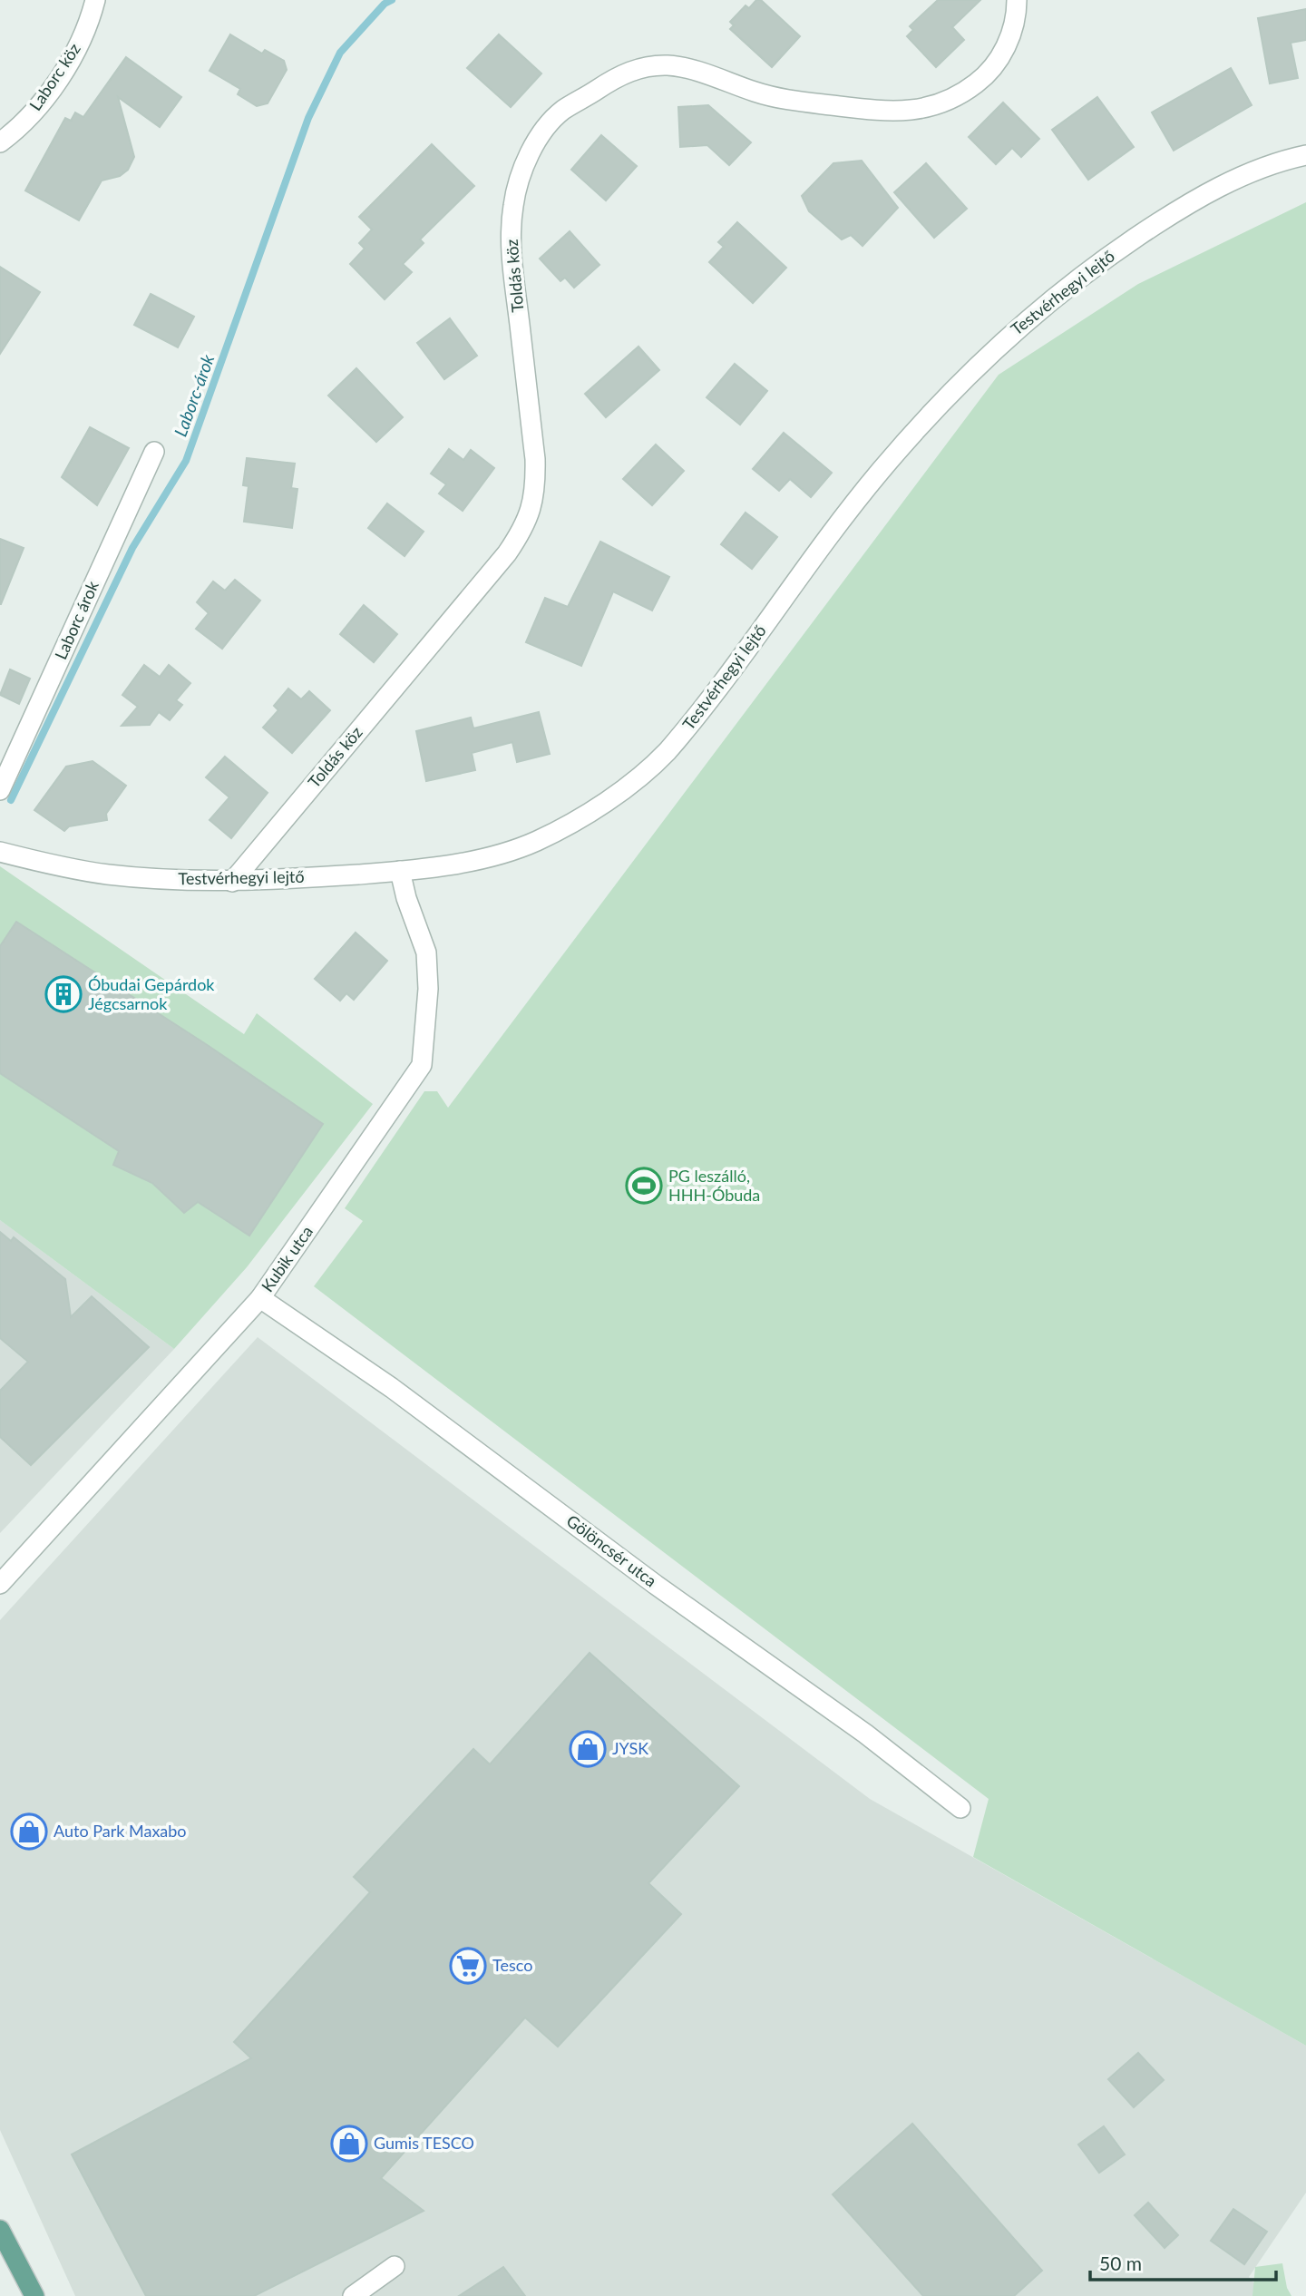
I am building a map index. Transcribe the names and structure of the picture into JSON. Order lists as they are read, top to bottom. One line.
{"streets":{"street":["Laborc köz","Toldás köz","Testvérhegyi lejtő","Laborc árok","Kubik utca","Gölöncsér utca"]},"crossings":[["Toldás köz","Testvérhegyi lejtő"],["Testvérhegyi lejtő","Kubik utca"],["Kubik utca","Gölöncsér utca"]],"water":["Laborc-árok"],"places":{"building":["Óbudai Gepárdok Jégcsarnok"],"sports":["PG leszálló, HHH-Óbuda"],"shop":["JYSK","Auto Park Maxabo","Gumis TESCO"],"supermarket":["Tesco"]},"scale_bar":"50 m"}
